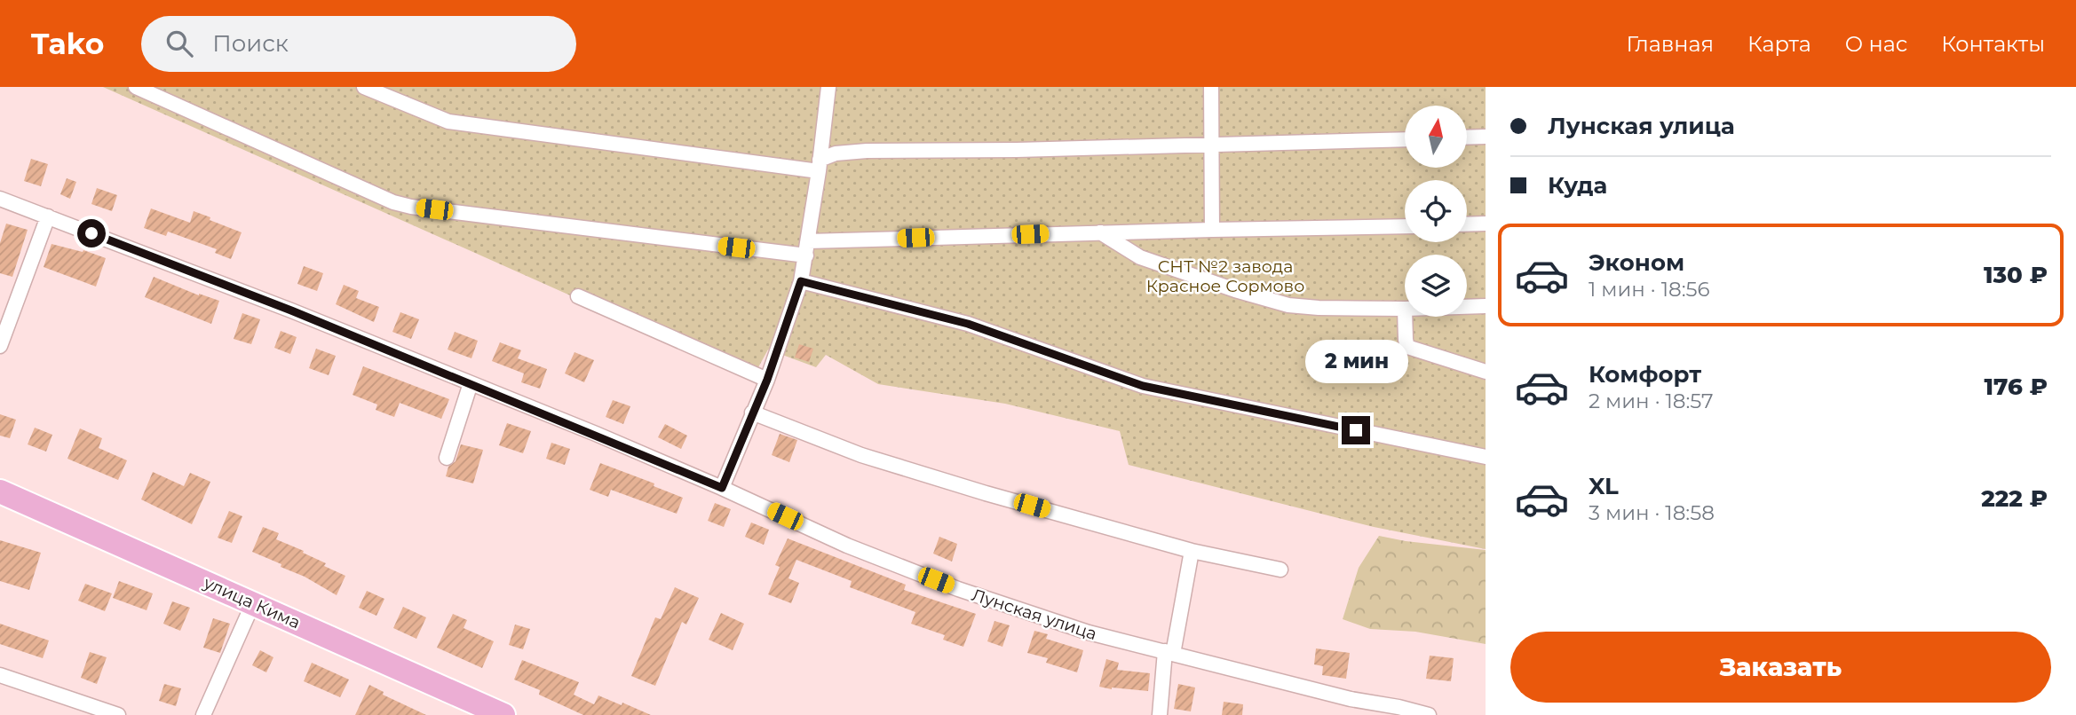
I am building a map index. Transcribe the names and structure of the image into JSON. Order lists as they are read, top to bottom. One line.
{"streets":{"main road":["улица Кима"],"street":["Лунская улица"]},"parks":["СНТ №2 завода Красное Сормово"],"north":"top","page":{"header":"Tako","search":"Поиск","nav":["Главная","Карта","О нас","Контакты"],"banner":["Лунская улица","Куда"],"list":[{"name":"Эконом","note":"1 мин · 18:56","value":"130 ₽"},{"name":"Комфорт","note":"2 мин · 18:57","value":"176 ₽"},{"name":"XL","note":"3 мин · 18:58","value":"222 ₽"}],"bubble":"2 мин","buttons":"Заказать"}}
